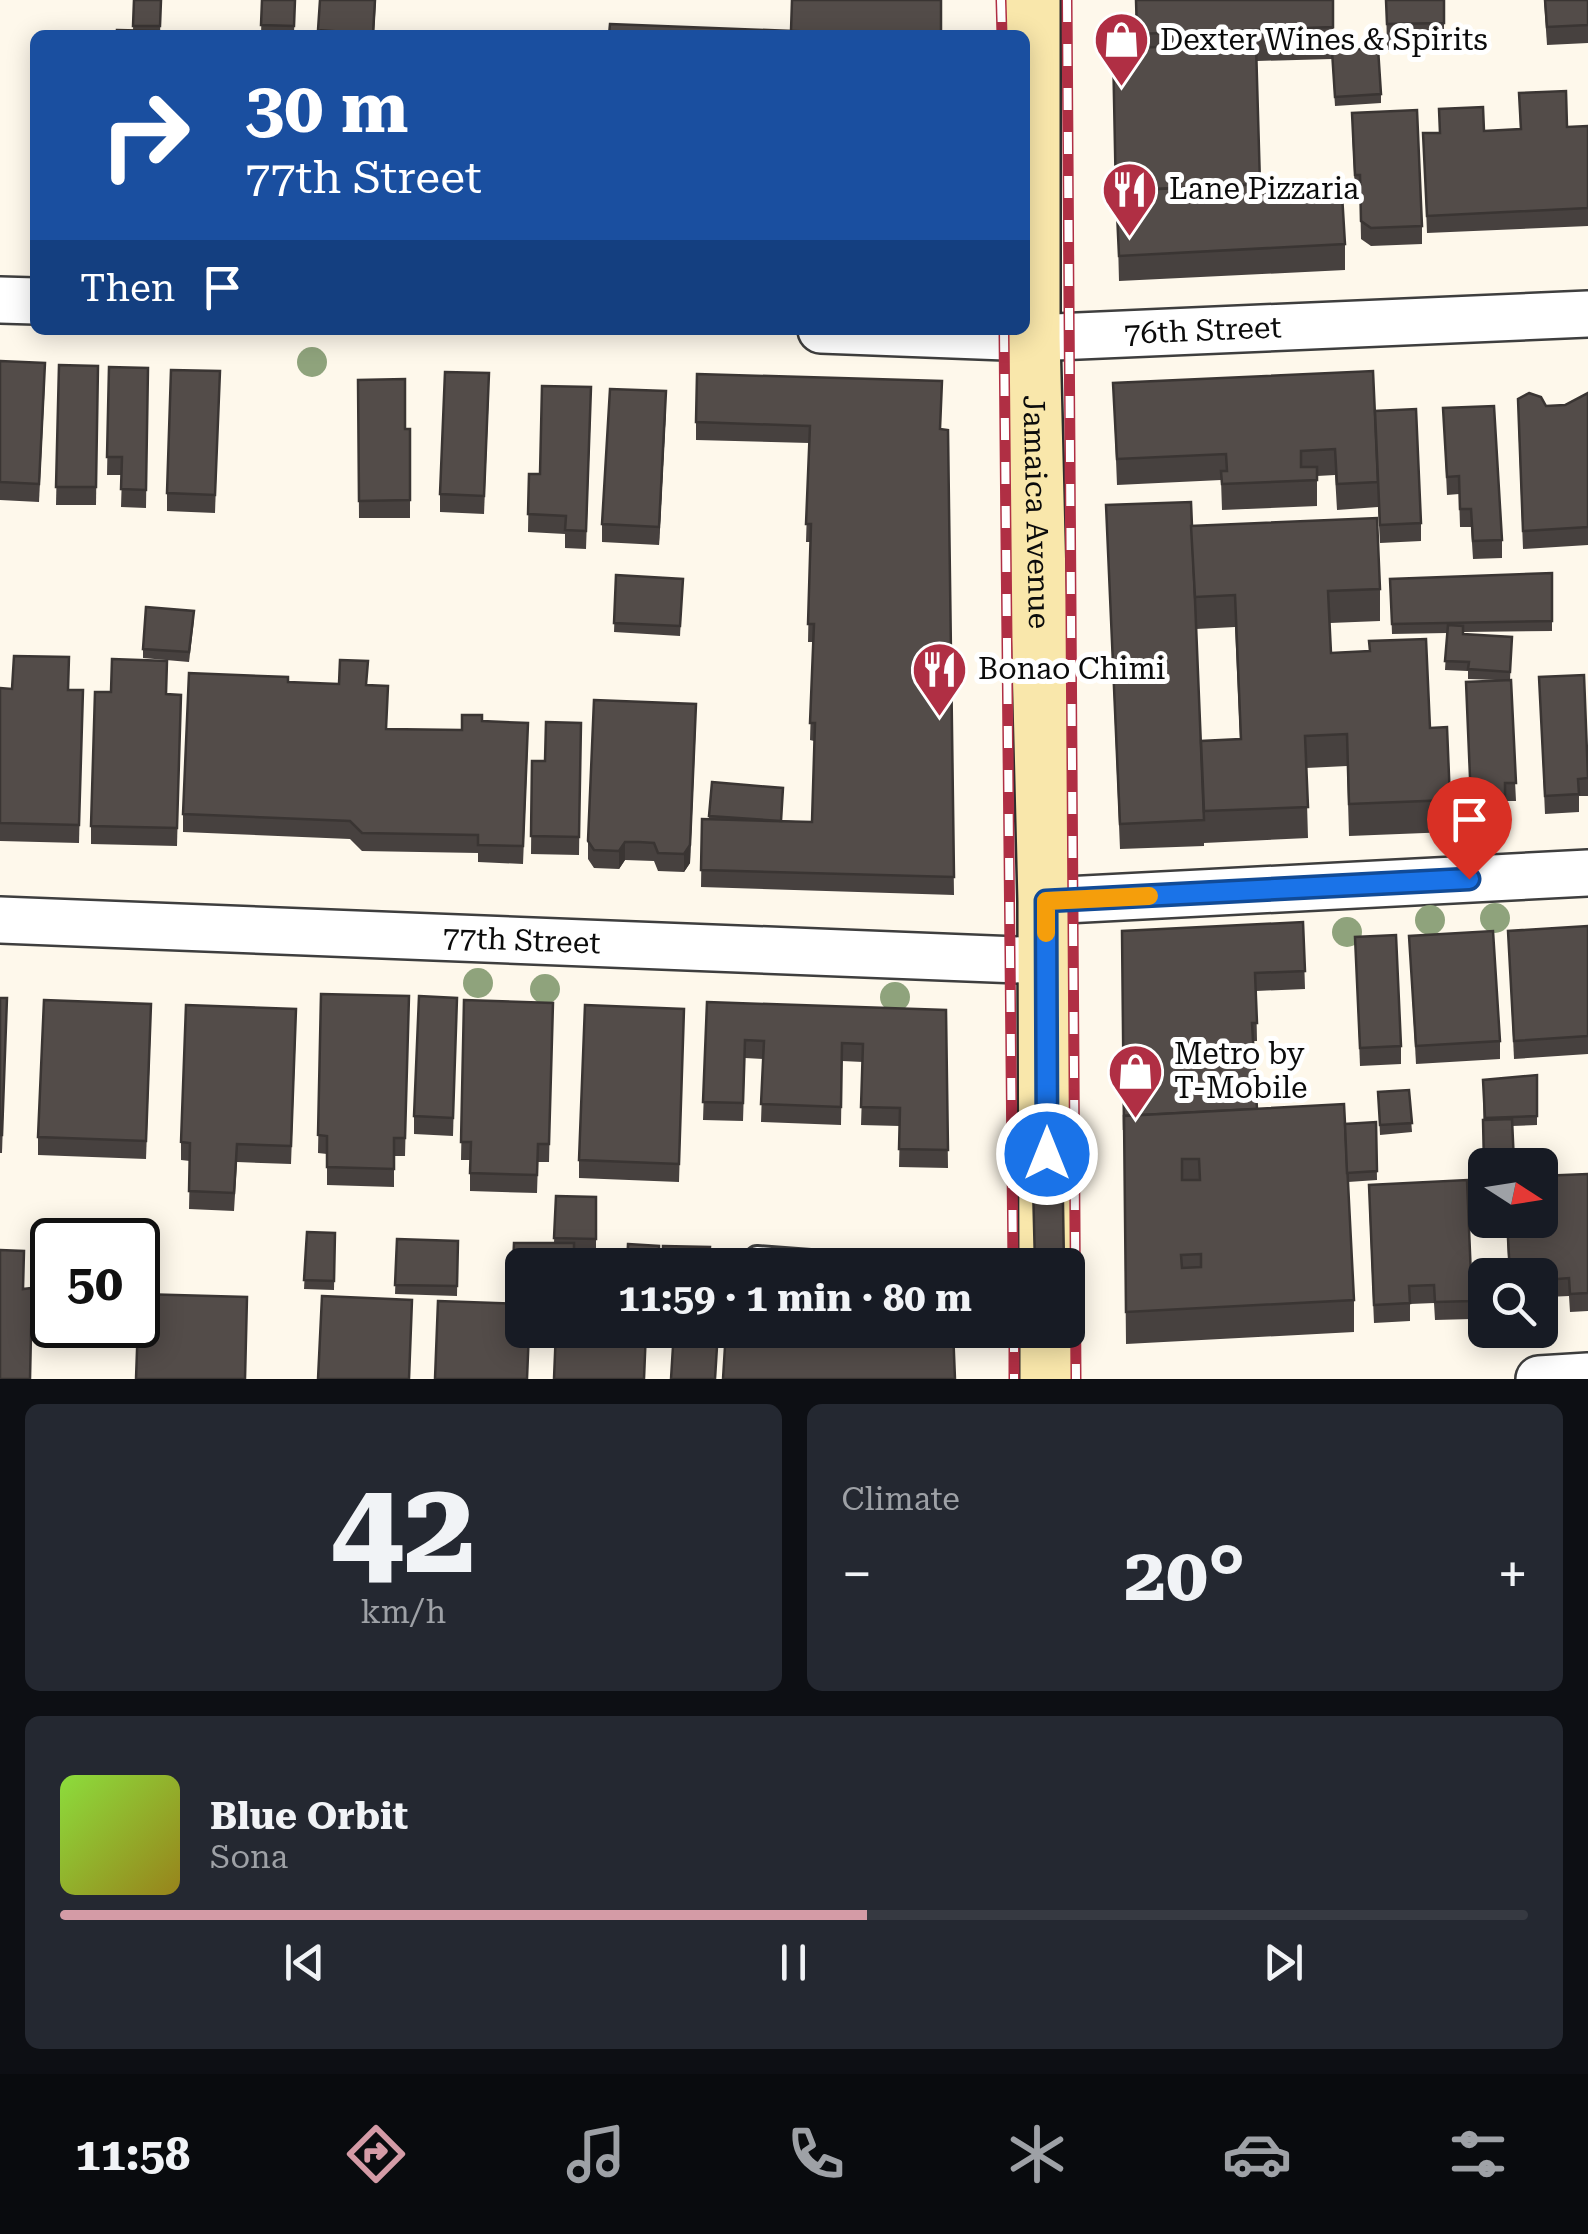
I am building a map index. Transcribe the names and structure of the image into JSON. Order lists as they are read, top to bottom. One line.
{"streets":{"main road":["Jamaica Avenue"],"street":["76th Street","77th Street"]},"crossings":[["76th Street","Jamaica Avenue"],["Jamaica Avenue","77th Street"]],"places":{"shop":["Dexter Wines & Spirits","Metro by T-Mobile"],"restaurant":["Lane Pizzaria","Bonao Chimi"]},"north":"right","page":{"turn":["30 m","77th Street"],"then":"Then","limit":"50","trip":"11:59 · 1 min · 80 m","tile":[["42","km/h"],"Climate"],"heat":["−","20°","+"],"song":["Blue Orbit","Sona"],"tabs":"11:58"}}
